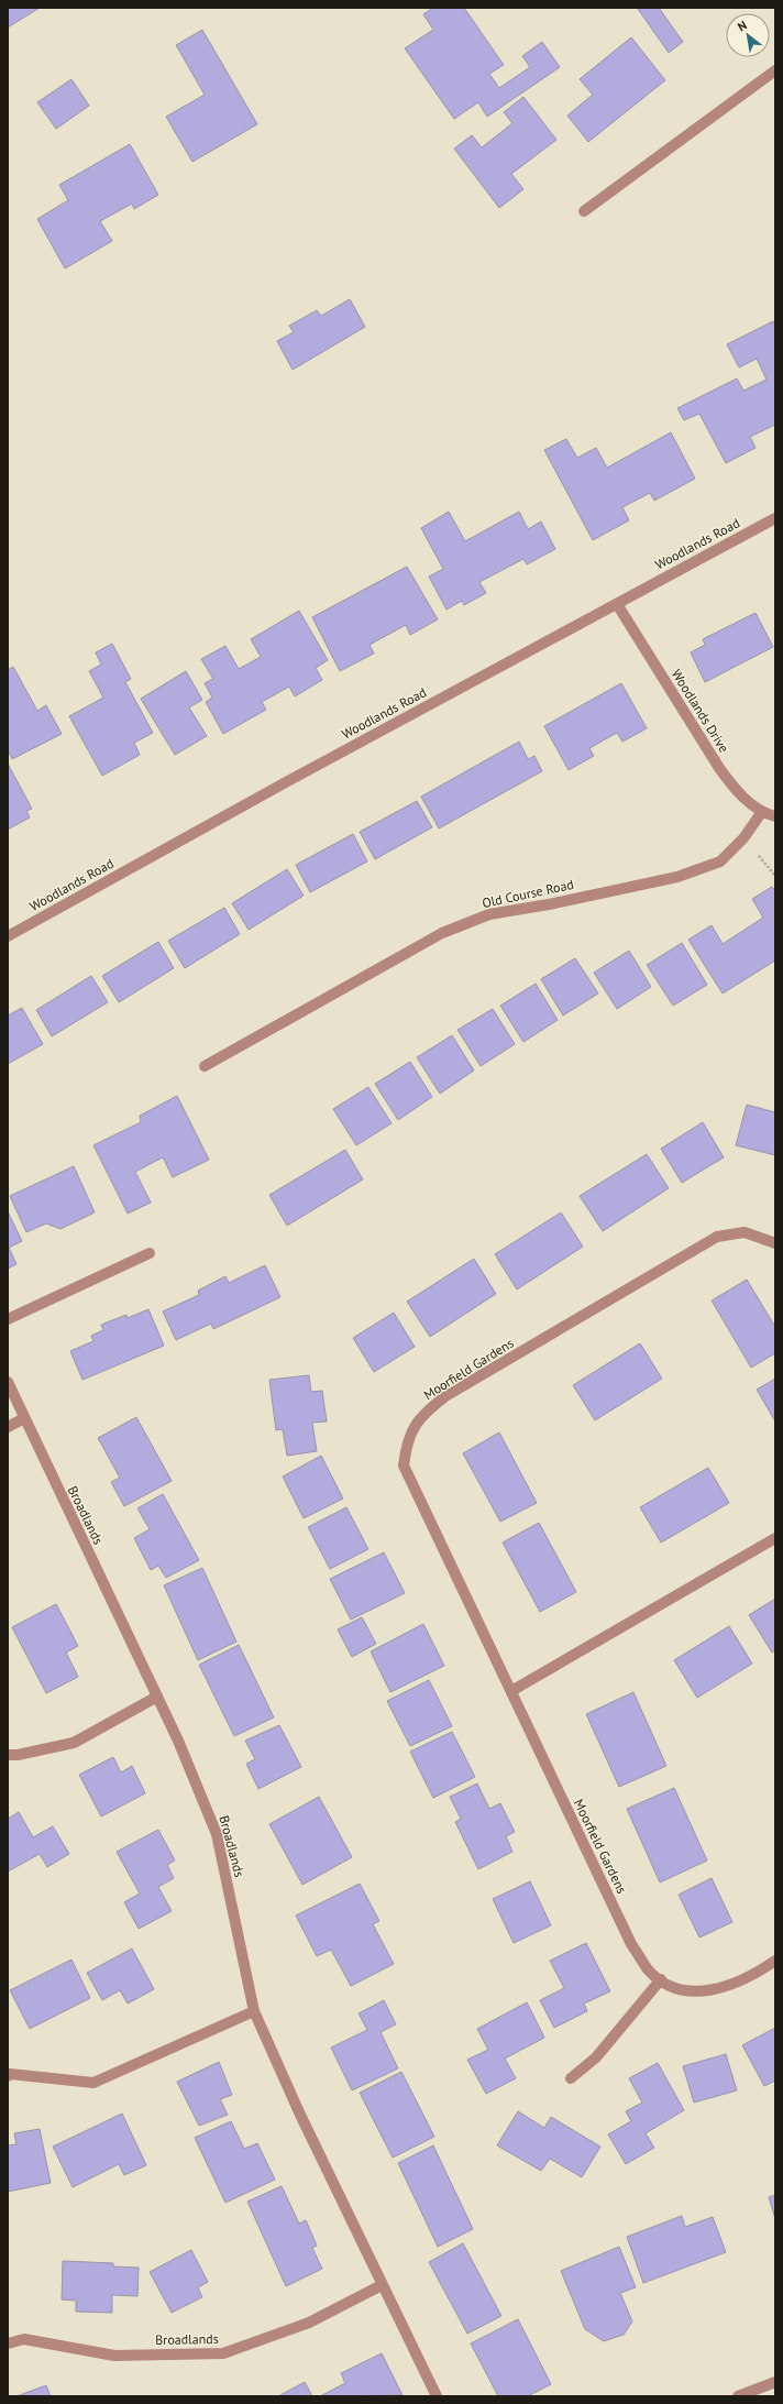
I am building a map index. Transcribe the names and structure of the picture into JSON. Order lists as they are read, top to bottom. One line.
{"streets":{"street":["Woodlands Road","Woodlands Drive","Old Course Road","Moorfield Gardens","Broadlands"]},"crossings":[["Woodlands Road","Woodlands Drive"],["Woodlands Drive","Old Course Road"]],"north":"top left"}
